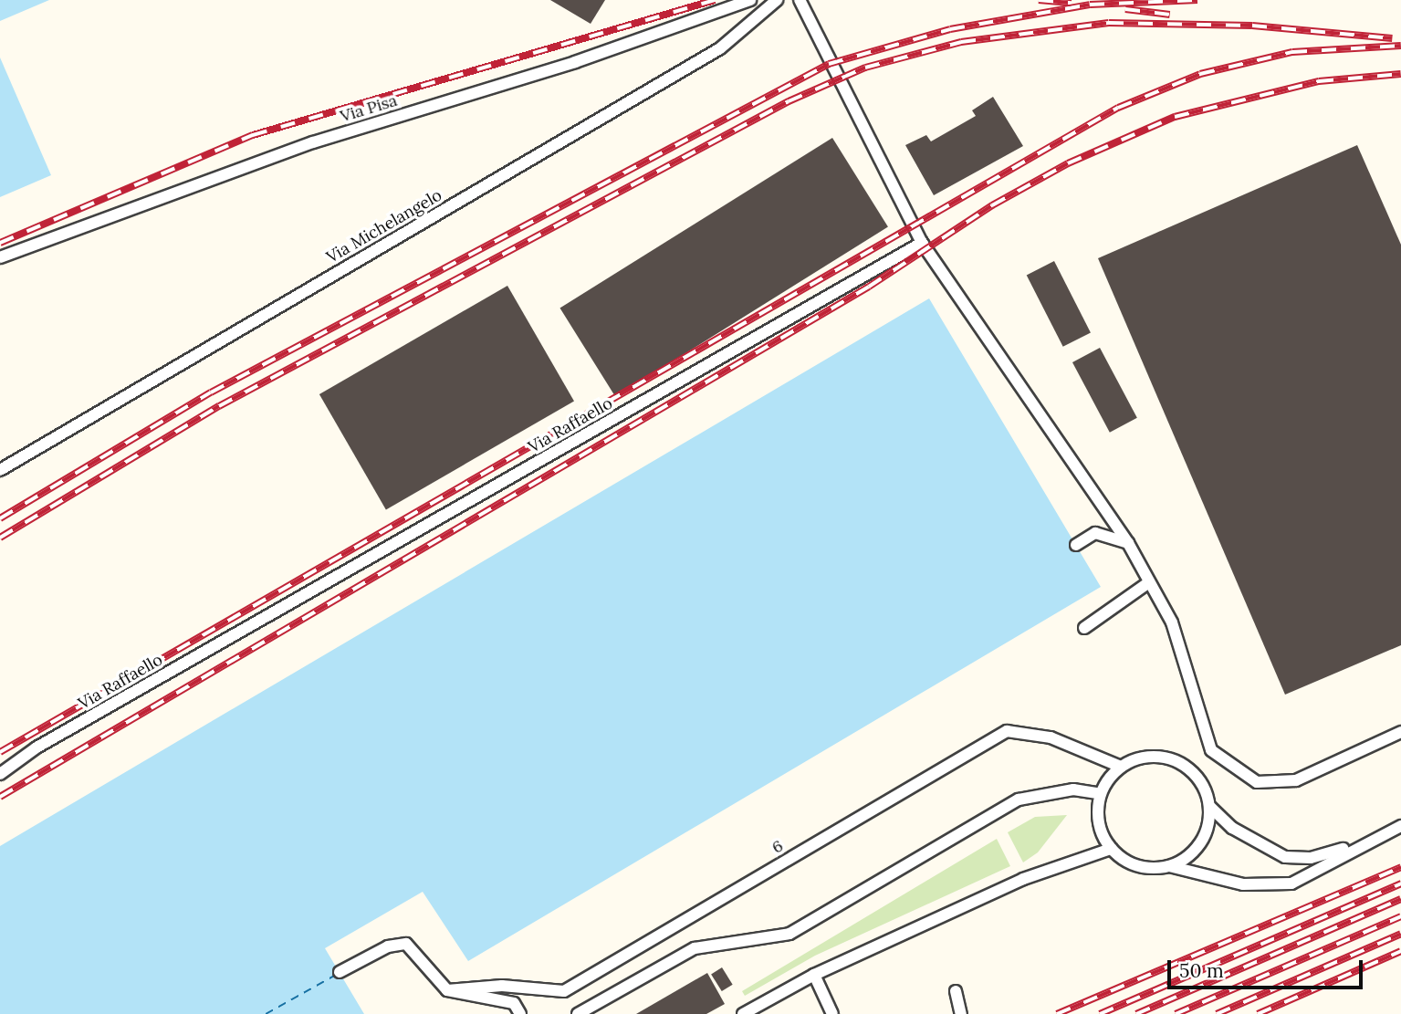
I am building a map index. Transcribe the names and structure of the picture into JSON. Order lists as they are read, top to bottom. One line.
{"streets":{"lane":["Via Pisa","Via Michelangelo","Via Raffaello","6"]},"scale_bar":"50 m"}
